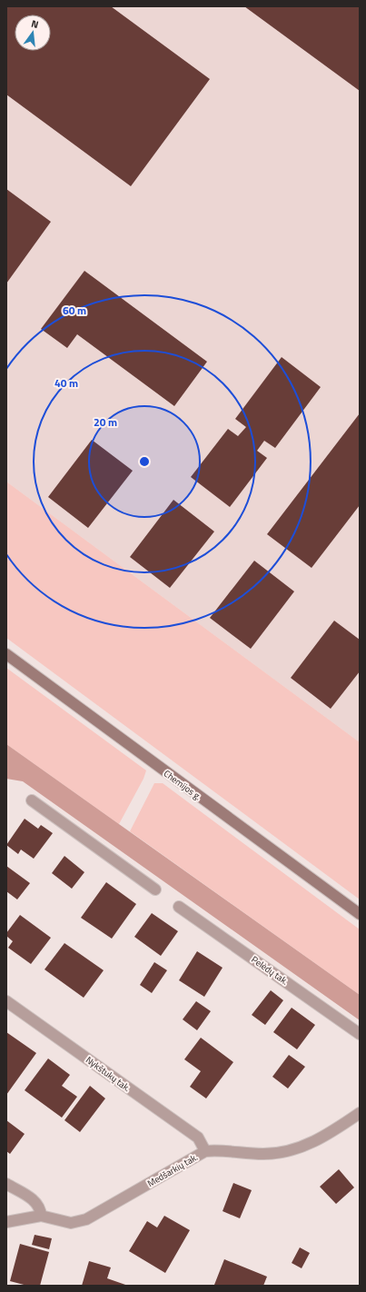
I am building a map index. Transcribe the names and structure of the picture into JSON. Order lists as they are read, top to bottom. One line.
{"streets":{"main road":["Chemijos g."],"street":["Pelėdų tak.","Nykštukų tak.","Medšarkių tak."]},"crossings":[["Nykštukų tak.","Medšarkių tak."]],"north":"top","rings":["60 m","40 m","20 m"]}
